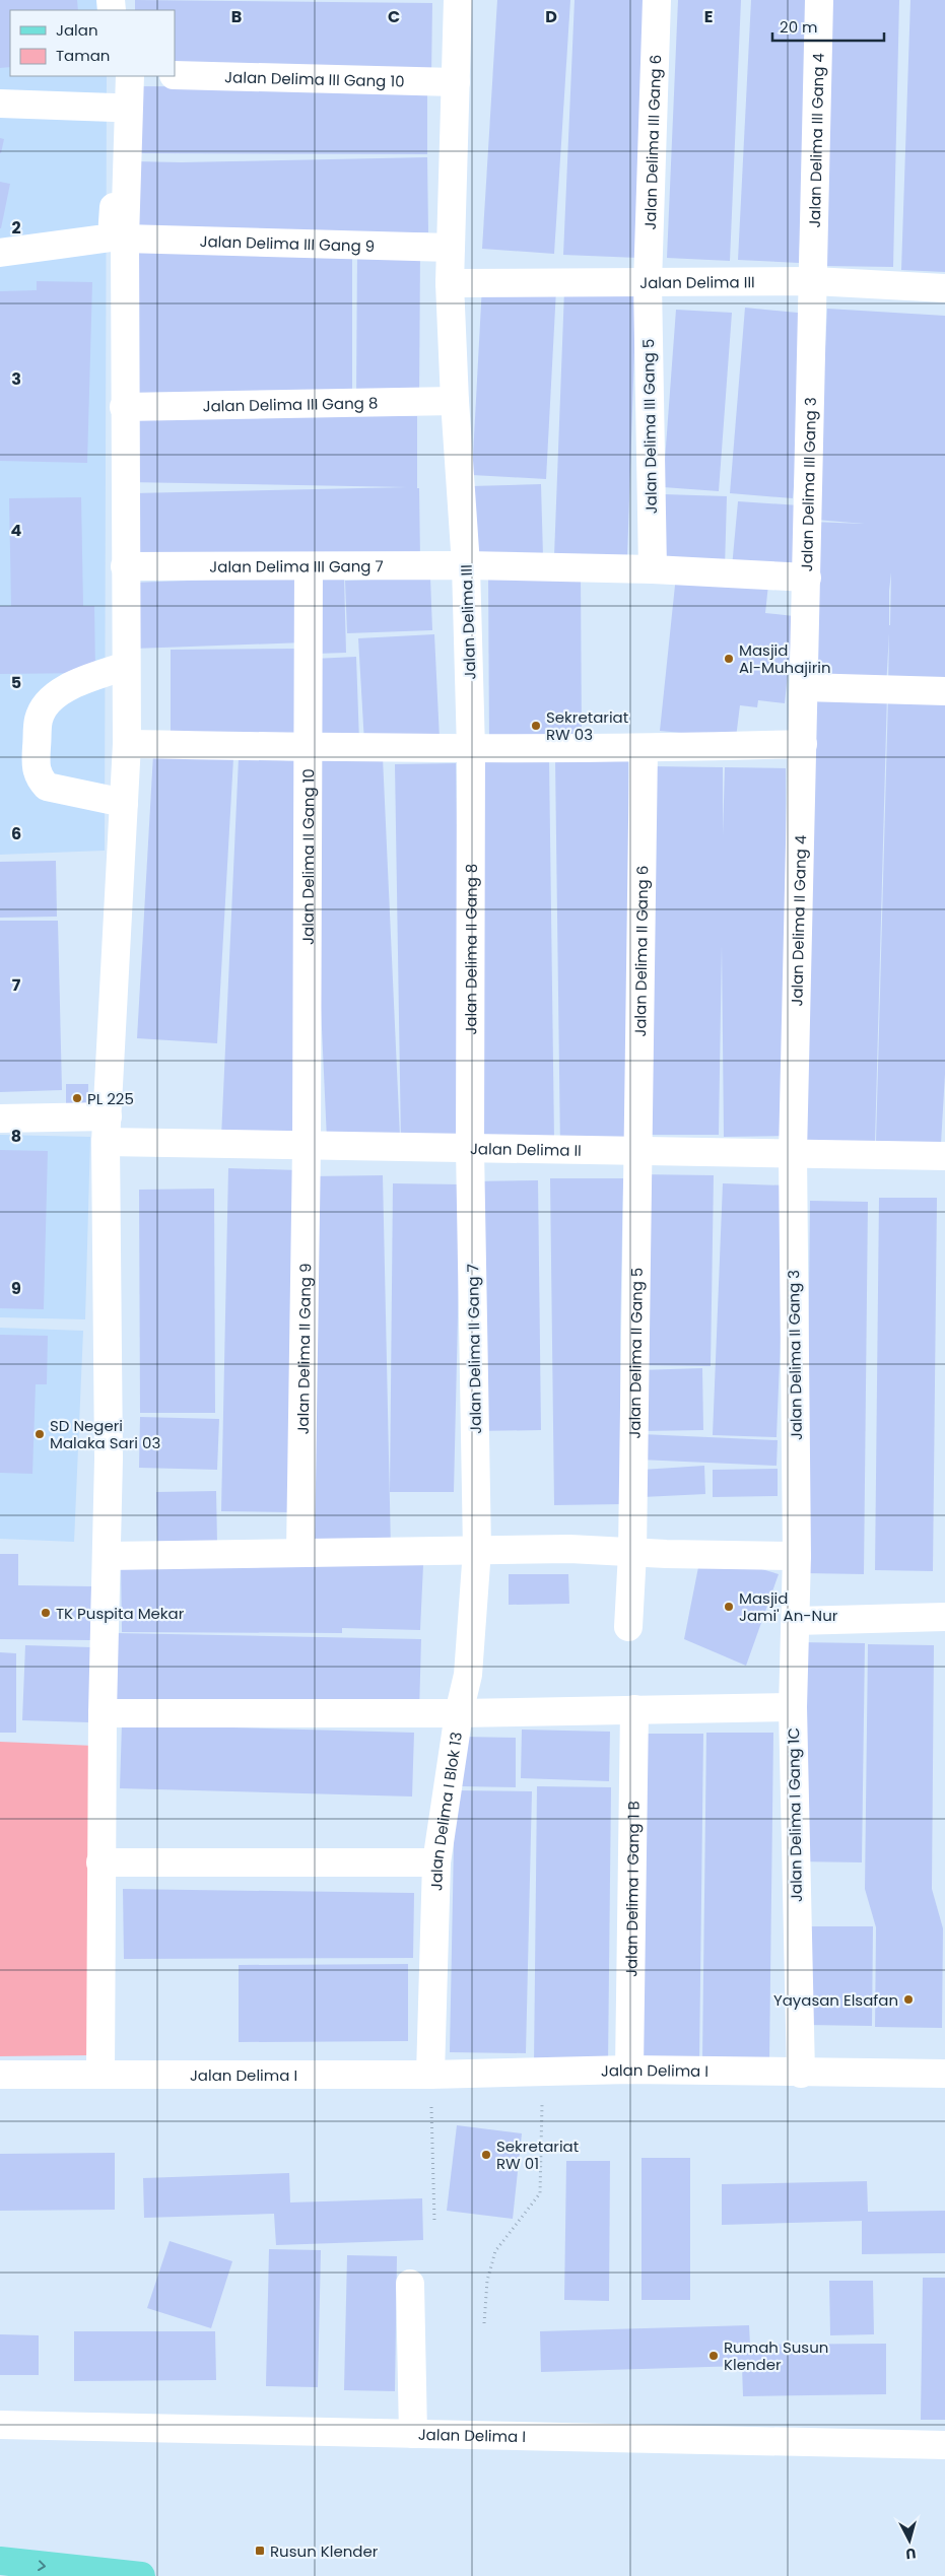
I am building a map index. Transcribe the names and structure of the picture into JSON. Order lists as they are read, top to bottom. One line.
{"streets":{"street":["Jalan Delima III Gang 10","Jalan Delima III Gang 4","Jalan Delima III Gang 6","Jalan Delima III Gang 9","Jalan Delima III","Jalan Delima III Gang 8","Jalan Delima III Gang 5","Jalan Delima III Gang 3","Jalan Delima III Gang 7","Jalan Delima II Gang 10","Jalan Delima II Gang 4","Jalan Delima II Gang 8","Jalan Delima II Gang 6","Jalan Delima II","Jalan Delima II Gang 9","Jalan Delima II Gang 7","Jalan Delima II Gang 5","Jalan Delima II Gang 3","Jalan Delima I Blok 13","Jalan Delima I Gang 1C","Jalan Delima I Gang 1 B","Jalan Delima I"]},"crossings":[["Jalan Delima III Gang 10","Jalan Delima III"],["Jalan Delima III Gang 4","Jalan Delima III"],["Jalan Delima III Gang 4","Jalan Delima III Gang 3"],["Jalan Delima III Gang 6","Jalan Delima III"],["Jalan Delima III Gang 6","Jalan Delima III Gang 5"],["Jalan Delima III Gang 9","Jalan Delima III"],["Jalan Delima III","Jalan Delima III Gang 8"],["Jalan Delima III","Jalan Delima III Gang 5"],["Jalan Delima III","Jalan Delima III Gang 3"],["Jalan Delima III","Jalan Delima III Gang 7"],["Jalan Delima III","Jalan Delima II Gang 8"],["Jalan Delima III Gang 5","Jalan Delima III Gang 7"],["Jalan Delima III Gang 3","Jalan Delima III Gang 7"],["Jalan Delima III Gang 3","Jalan Delima II Gang 4"],["Jalan Delima III Gang 7","Jalan Delima II Gang 10"],["Jalan Delima II Gang 10","Jalan Delima II"],["Jalan Delima II Gang 10","Jalan Delima II Gang 9"],["Jalan Delima II Gang 4","Jalan Delima II"],["Jalan Delima II Gang 4","Jalan Delima II Gang 3"],["Jalan Delima II Gang 8","Jalan Delima II"],["Jalan Delima II Gang 8","Jalan Delima II Gang 7"],["Jalan Delima II Gang 6","Jalan Delima II"],["Jalan Delima II Gang 6","Jalan Delima II Gang 5"],["Jalan Delima II","Jalan Delima II Gang 9"],["Jalan Delima II","Jalan Delima II Gang 7"],["Jalan Delima II","Jalan Delima II Gang 5"],["Jalan Delima II","Jalan Delima II Gang 3"],["Jalan Delima II Gang 7","Jalan Delima I Blok 13"],["Jalan Delima II Gang 3","Jalan Delima I Gang 1C"],["Jalan Delima I Blok 13","Jalan Delima I"],["Jalan Delima I Gang 1C","Jalan Delima I"],["Jalan Delima I Gang 1 B","Jalan Delima I"]],"places":{"other":["Masjid Al-Muhajirin","Sekretariat RW 03","PL 225","SD Negeri Malaka Sari 03","Masjid Jami' An-Nur","TK Puspita Mekar","Yayasan Elsafan","Sekretariat RW 01","Rumah Susun Klender"],"transit":["Rusun Klender"]},"legend":["Jalan","Taman"],"scale_bar":"20 m","north":"bottom","grid":{"columns":["B","C","D","E"],"rows":["2","3","4","5","6","7","8","9"]}}
